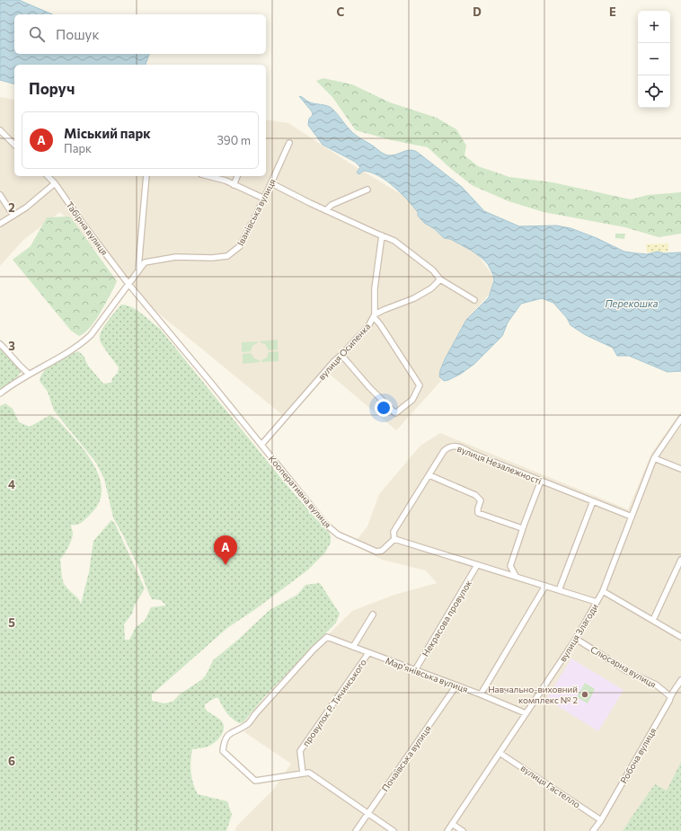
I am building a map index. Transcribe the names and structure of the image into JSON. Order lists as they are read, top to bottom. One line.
{"streets":{"street":["Іванівська вулиця","Табірна вулиця","вулиця Осипенка","вулиця Незалежності","Кооперативна вулиця","Некрасова провулок","вулиця Злагоди","Слюсарна вулиця","Мар’янівська вулиця","провулок Р. Тичинського","Робоча вулиця","Почаївська вулиця","вулиця Гастелло"]},"crossings":[["Іванівська вулиця","Табірна вулиця"],["Іванівська вулиця","Кооперативна вулиця"],["Табірна вулиця","Кооперативна вулиця"],["вулиця Осипенка","Кооперативна вулиця"],["вулиця Незалежності","Кооперативна вулиця"],["вулиця Незалежності","вулиця Злагоди"],["Некрасова провулок","Мар’янівська вулиця"],["вулиця Злагоди","Слюсарна вулиця"],["вулиця Злагоди","Мар’янівська вулиця"],["вулиця Злагоди","вулиця Гастелло"],["Слюсарна вулиця","Робоча вулиця"],["Мар’янівська вулиця","провулок Р. Тичинського"],["Мар’янівська вулиця","Почаївська вулиця"],["Робоча вулиця","вулиця Гастелло"]],"water":["Перекошка"],"places":["Навчально-виховний комплекс № 2"],"page":{"map_buttons":["+","−"],"search":"Пошук","heading":"Поруч","list":[{"mark":"A","name":"Міський парк","note":"Парк","value":"390 m"}],"pins":"A"},"grid":{"columns":["C","D","E"],"rows":["2","3","4","5","6"]}}
